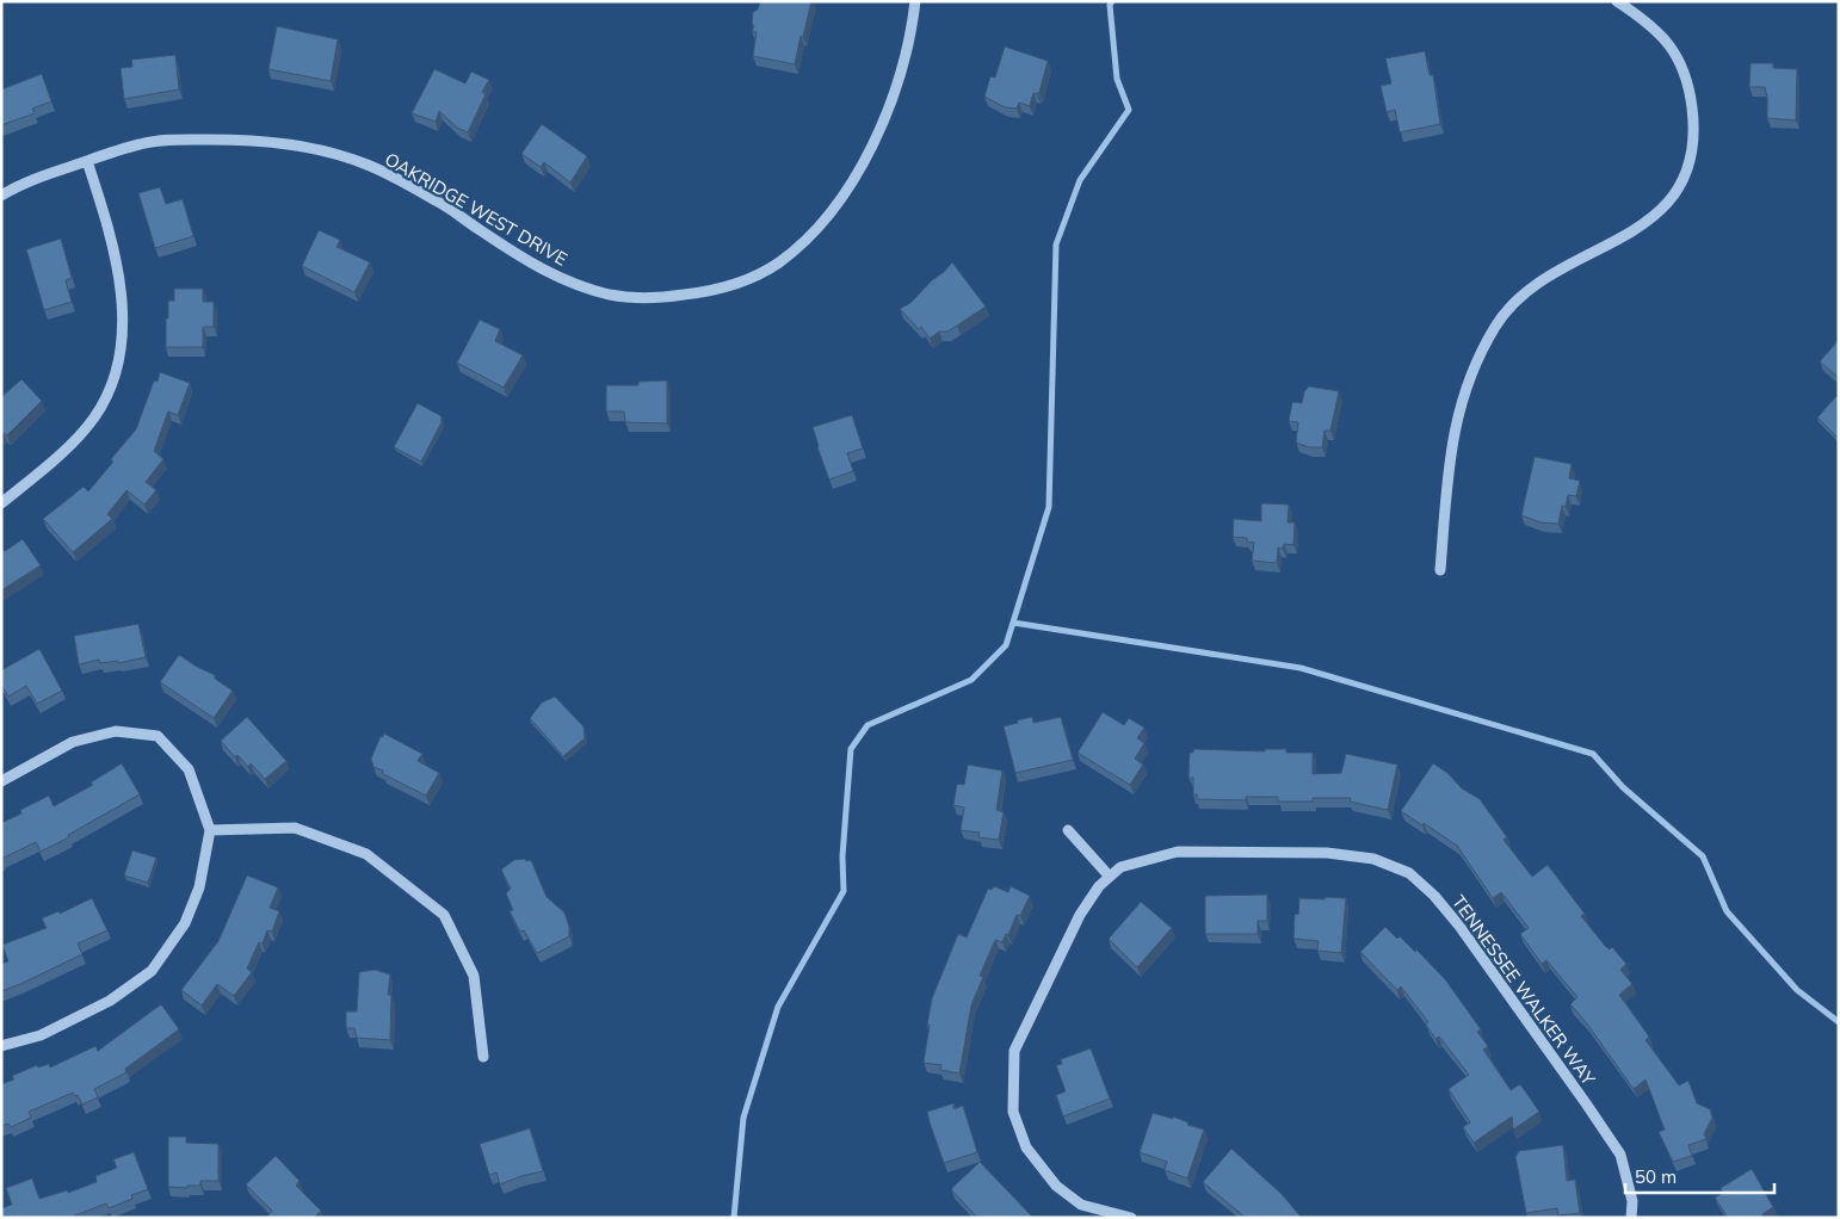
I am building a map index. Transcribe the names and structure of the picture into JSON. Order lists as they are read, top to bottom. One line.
{"streets":{"street":["OAKRIDGE WEST DRIVE","TENNESSEE WALKER WAY"]},"scale_bar":"50 m"}
